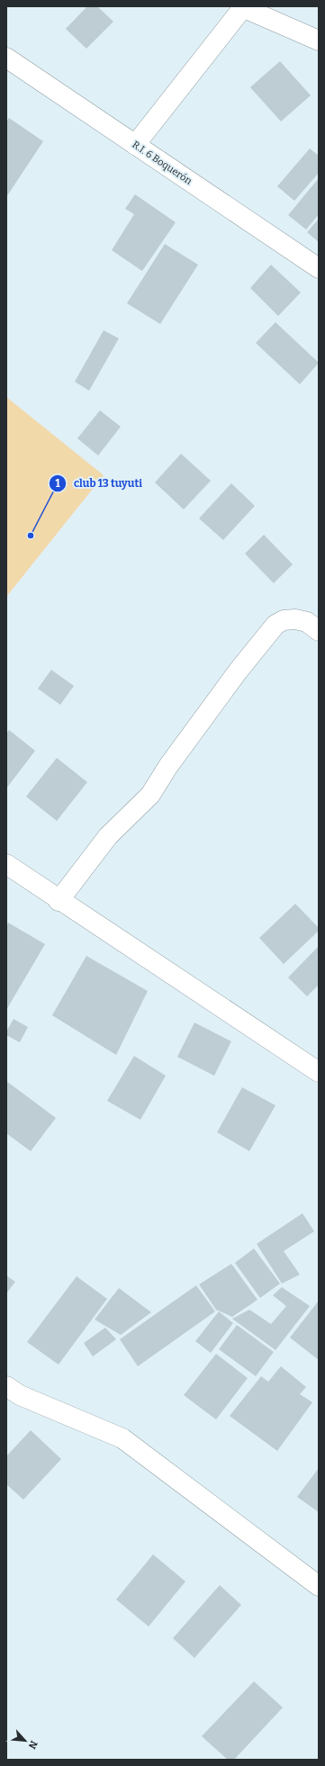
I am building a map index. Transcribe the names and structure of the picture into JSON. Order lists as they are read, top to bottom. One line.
{"streets":{"street":["R.I. 6 Boquerón"]},"places":["club 13 tuyuti"],"north":"bottom right"}
